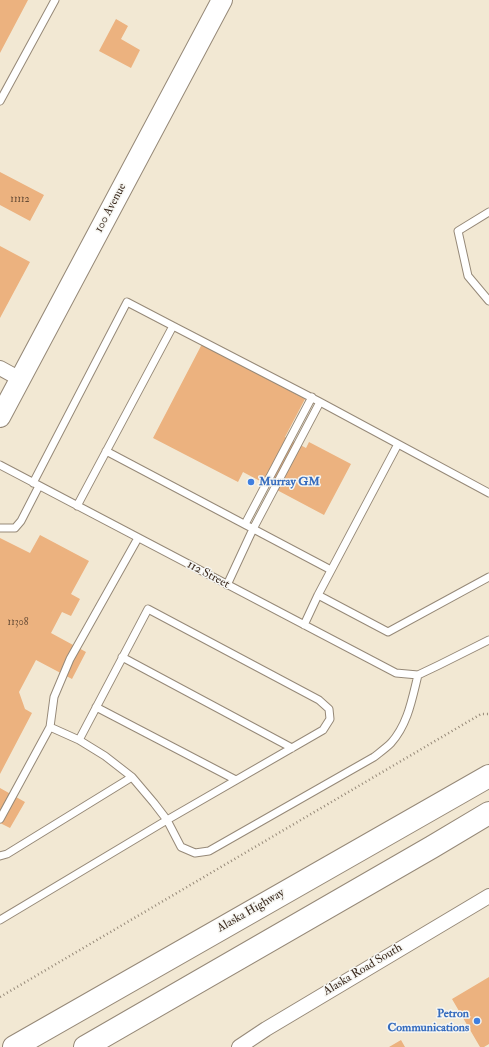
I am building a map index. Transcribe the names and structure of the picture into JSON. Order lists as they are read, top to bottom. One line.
{"streets":{"highway":["Alaska Highway"],"main road":["100 Avenue"],"street":["Alaska Road South"],"lane":["112 Street"]},"places":["Murray GM","Petron Communications"],"house_numbers":["11112","11308"]}
